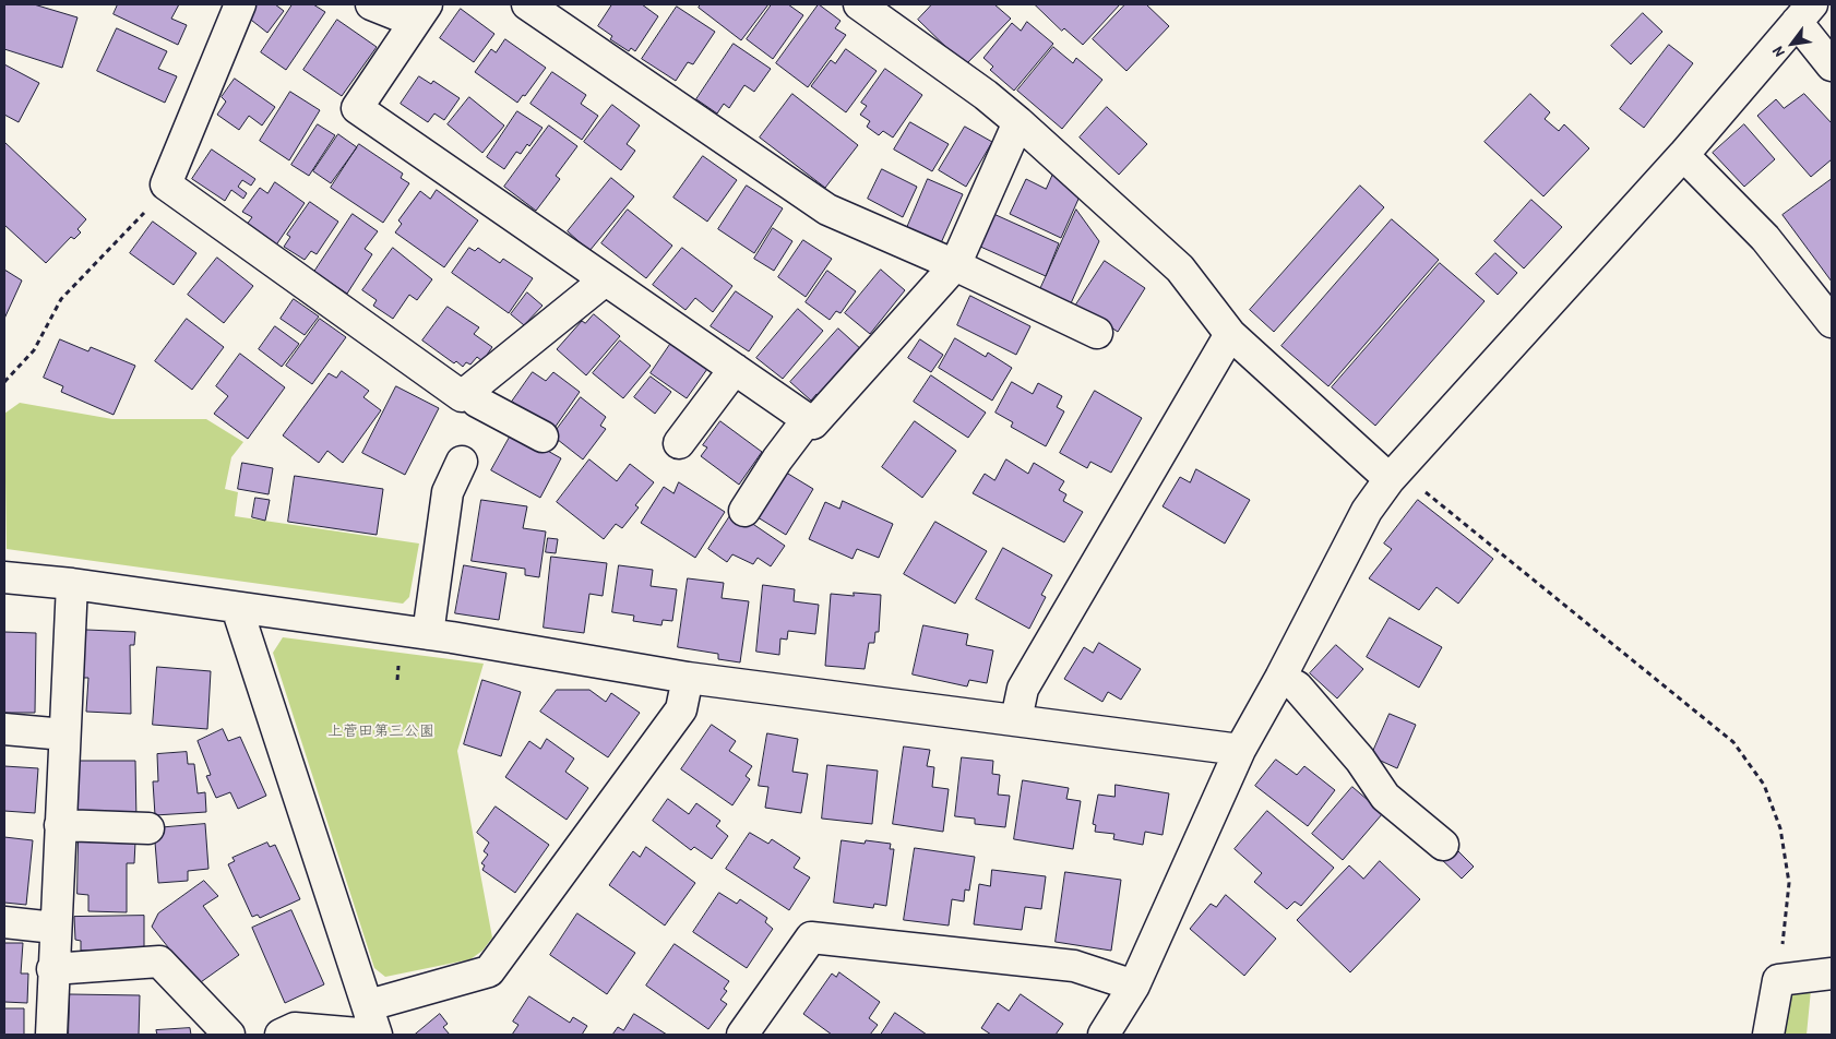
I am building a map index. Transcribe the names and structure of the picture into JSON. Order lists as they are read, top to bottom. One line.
{"parks":["上菅田第三公園"],"north":"bottom left"}
